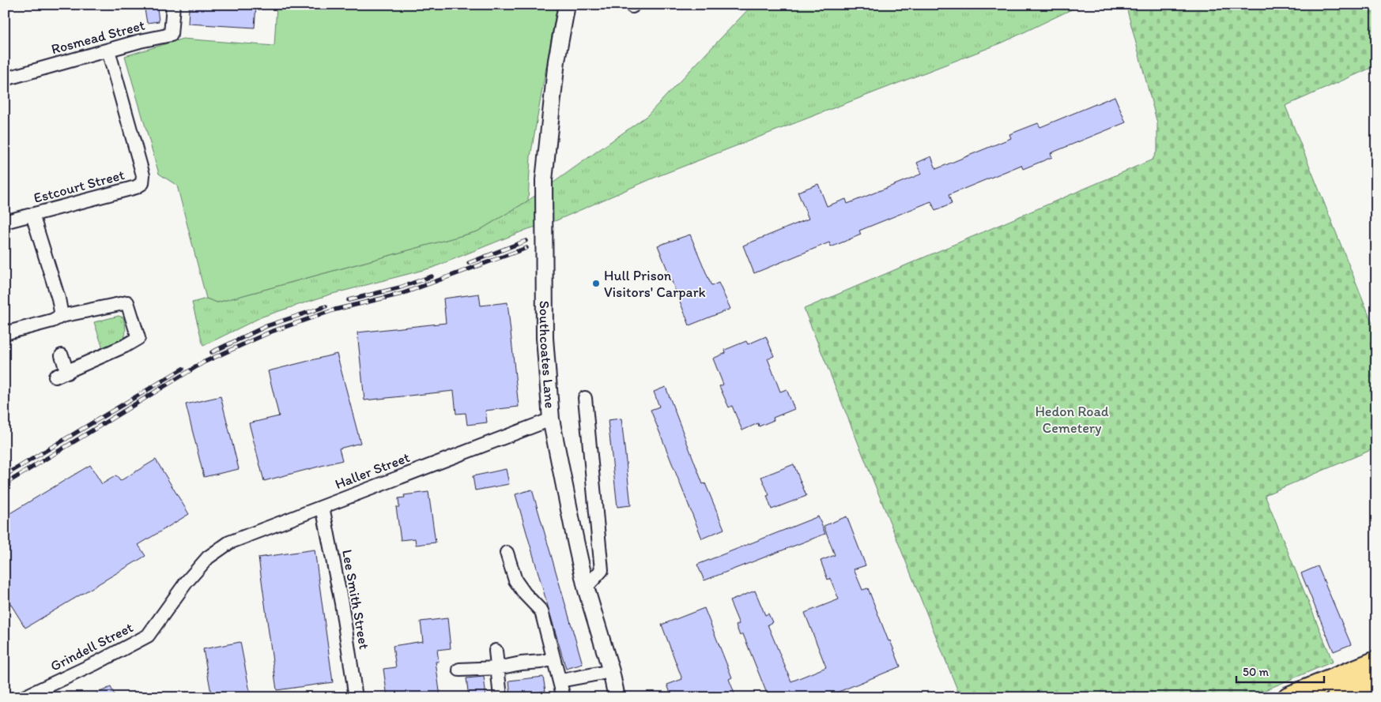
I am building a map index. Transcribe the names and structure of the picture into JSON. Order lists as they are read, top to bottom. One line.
{"streets":{"street":["Rosmead Street","Estcourt Street","Southcoates Lane","Haller Street","Lee Smith Street","Grindell Street"]},"crossings":[["Rosmead Street","Estcourt Street"],["Southcoates Lane","Haller Street"],["Haller Street","Lee Smith Street"],["Haller Street","Grindell Street"]],"parks":["Hedon Road Cemetery"],"places":["Hull Prison Visitors' Carpark"],"scale_bar":"50 m"}
